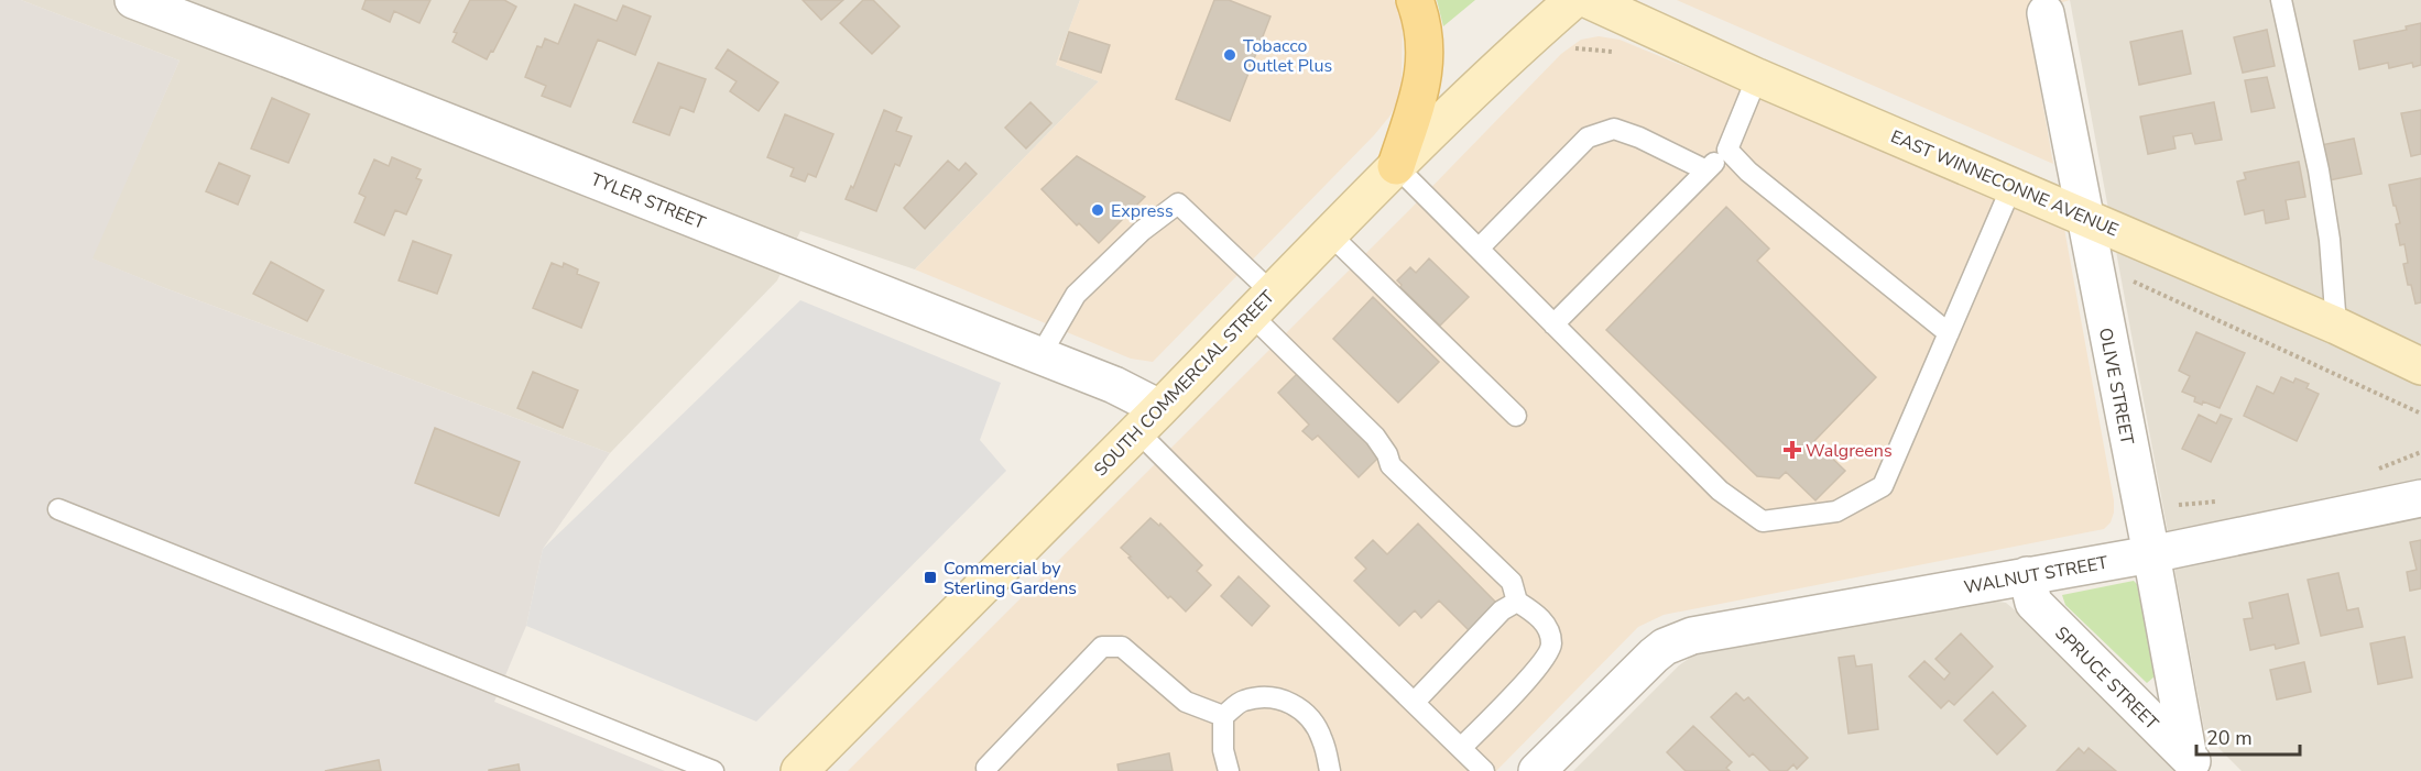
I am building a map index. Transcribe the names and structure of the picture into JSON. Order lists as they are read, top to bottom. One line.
{"streets":{"main road":["EAST WINNECONNE AVENUE","SOUTH COMMERCIAL STREET"],"street":["TYLER STREET","OLIVE STREET","WALNUT STREET","SPRUCE STREET"]},"crossings":[["EAST WINNECONNE AVENUE","OLIVE STREET"],["TYLER STREET","SOUTH COMMERCIAL STREET"],["OLIVE STREET","WALNUT STREET"],["OLIVE STREET","SPRUCE STREET"],["WALNUT STREET","SPRUCE STREET"]],"places":{"other":["Tobacco Outlet Plus","Express"],"health":["Walgreens"],"transit":["Commercial by Sterling Gardens"]},"scale_bar":"20 m"}
